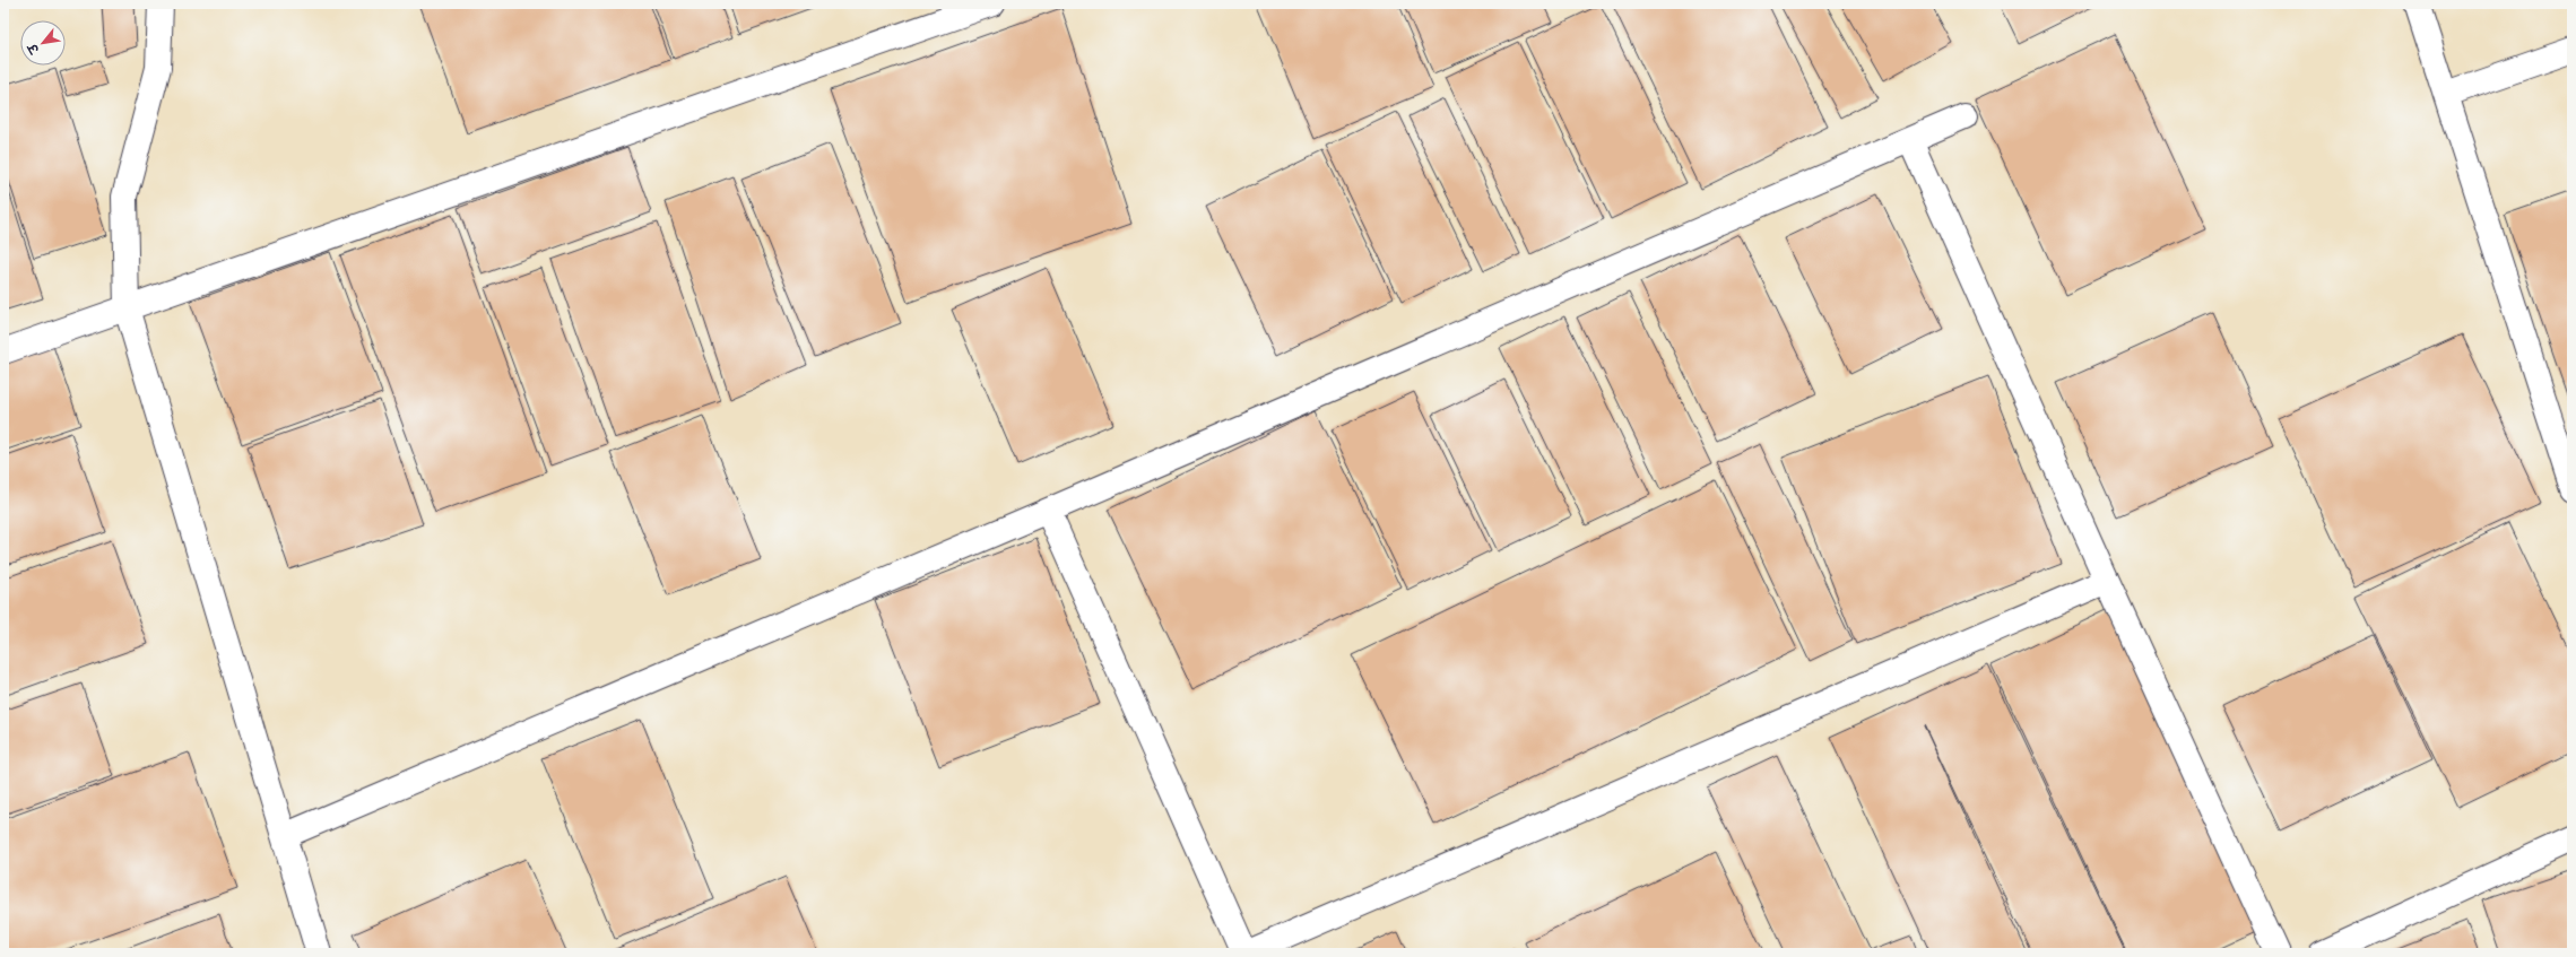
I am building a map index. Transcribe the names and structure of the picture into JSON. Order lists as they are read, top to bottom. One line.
{"north":"bottom left"}
